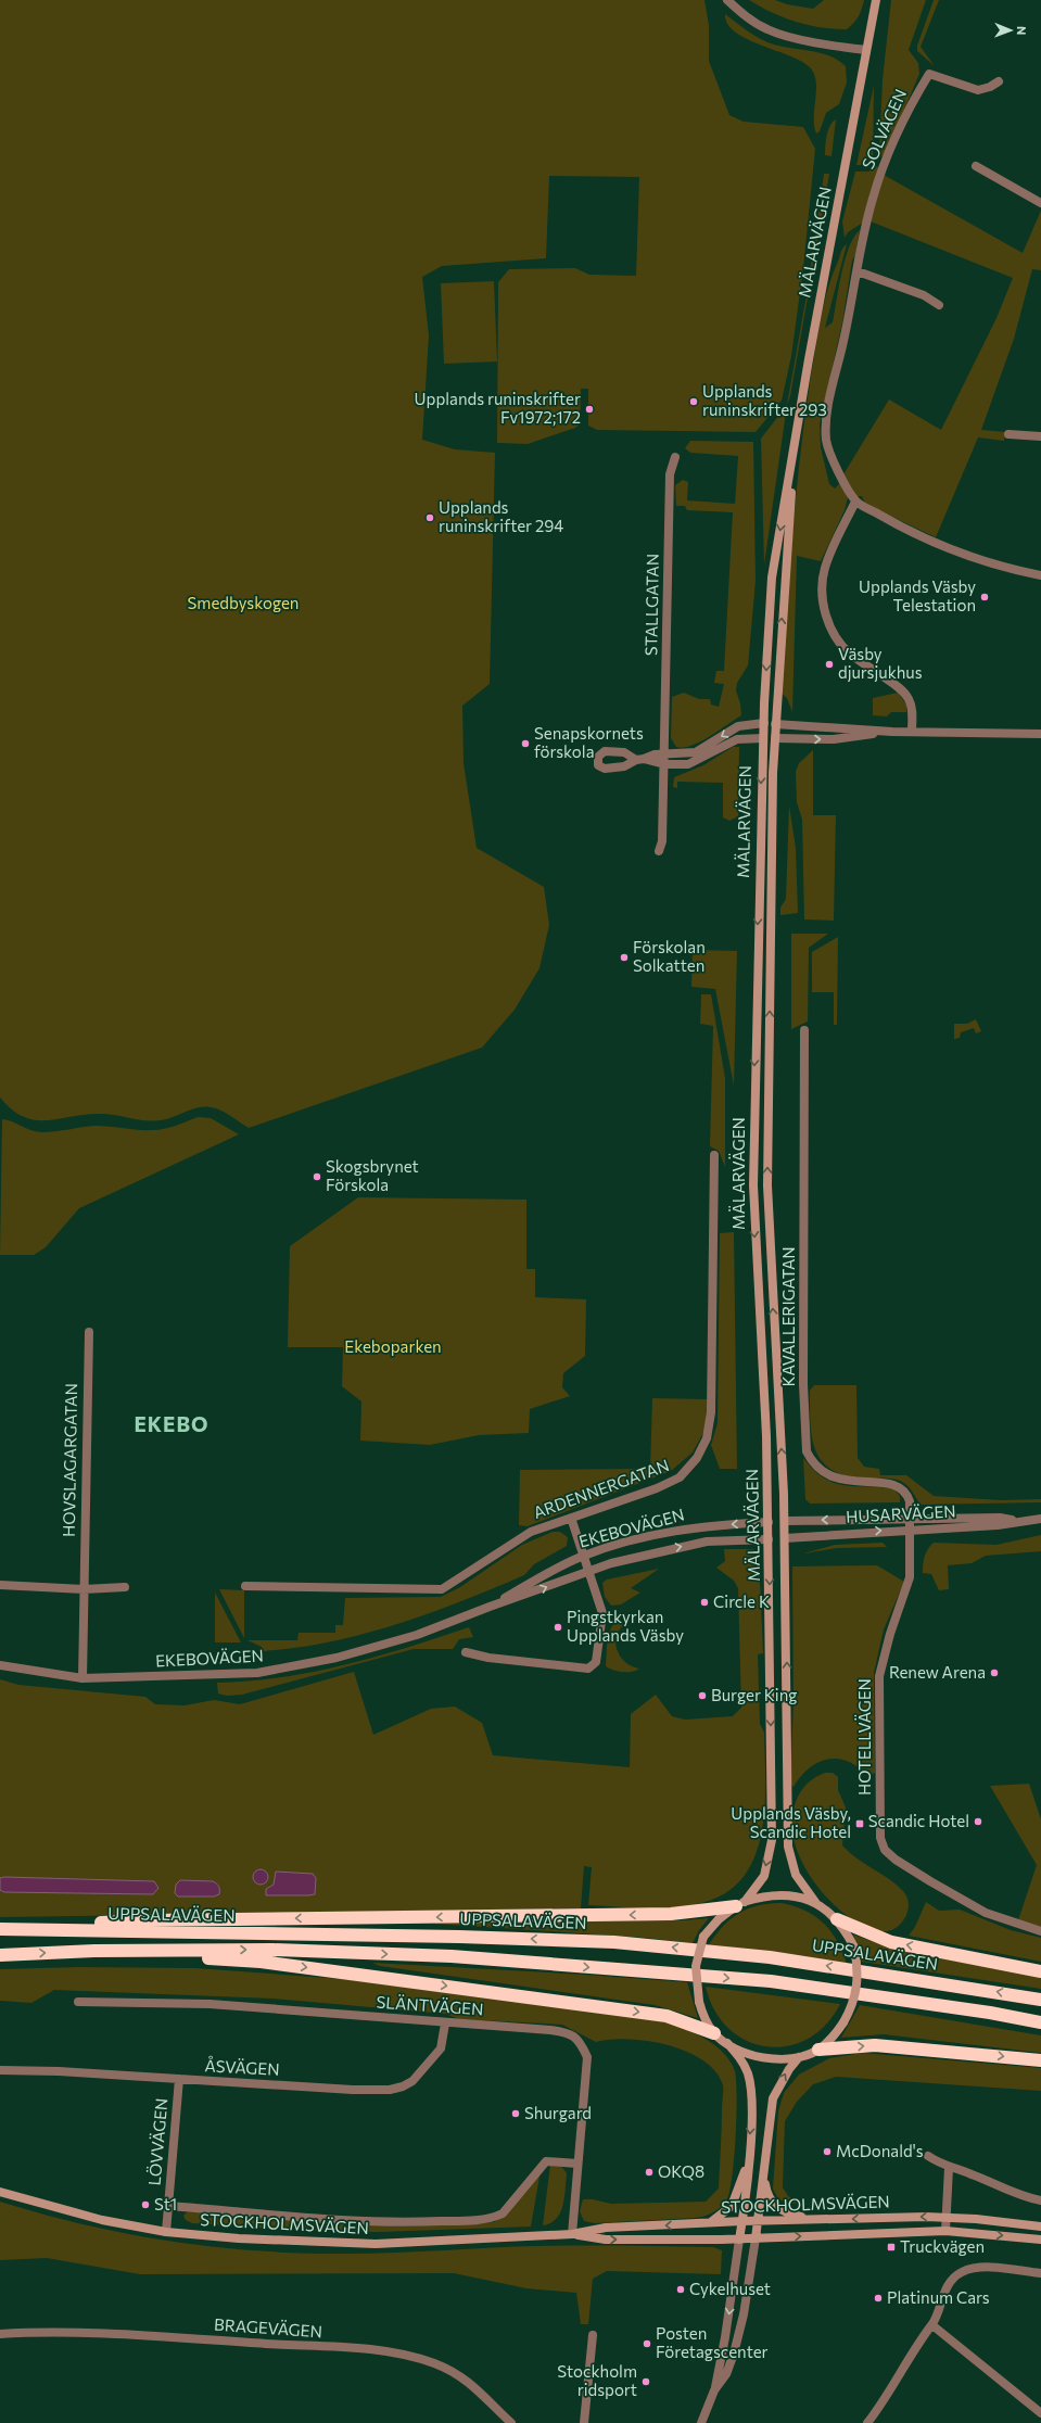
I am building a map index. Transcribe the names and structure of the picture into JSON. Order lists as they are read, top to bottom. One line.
{"streets":{"highway":["UPPSALAVÄGEN"],"main road":["MÄLARVÄGEN","STOCKHOLMSVÄGEN"],"street":["SOLVÄGEN","STALLGATAN","KAVALLERIGATAN","HOVSLAGARGATAN","ARDENNERGATAN","HUSARVÄGEN","EKEBOVÄGEN","HOTELLVÄGEN","SLÄNTVÄGEN","ÅSVÄGEN","LÖVVÄGEN","BRAGEVÄGEN"]},"crossings":[["MÄLARVÄGEN","HUSARVÄGEN"],["MÄLARVÄGEN","EKEBOVÄGEN"],["KAVALLERIGATAN","HUSARVÄGEN"],["KAVALLERIGATAN","HOTELLVÄGEN"],["HOVSLAGARGATAN","EKEBOVÄGEN"],["HUSARVÄGEN","HOTELLVÄGEN"],["SLÄNTVÄGEN","ÅSVÄGEN"],["SLÄNTVÄGEN","STOCKHOLMSVÄGEN"],["ÅSVÄGEN","LÖVVÄGEN"],["LÖVVÄGEN","STOCKHOLMSVÄGEN"]],"districts":["EKEBO"],"parks":["Smedbyskogen","Ekeboparken"],"places":{"other":["Upplands runinskrifter 293","Upplands runinskrifter Fv1972;172","Upplands runinskrifter 294","Upplands Väsby Telestation","Väsby djursjukhus","Senapskornets förskola","Förskolan Solkatten","Skogsbrynet Förskola","Circle K","Pingstkyrkan Upplands Väsby","Renew Arena","Burger King","Scandic Hotel","Shurgard","McDonald's","OKQ8","St1","Cykelhuset","Platinum Cars","Posten Företagscenter","Stockholm ridsport"],"transit":["Upplands Väsby, Scandic Hotel","Truckvägen"]},"north":"right"}
